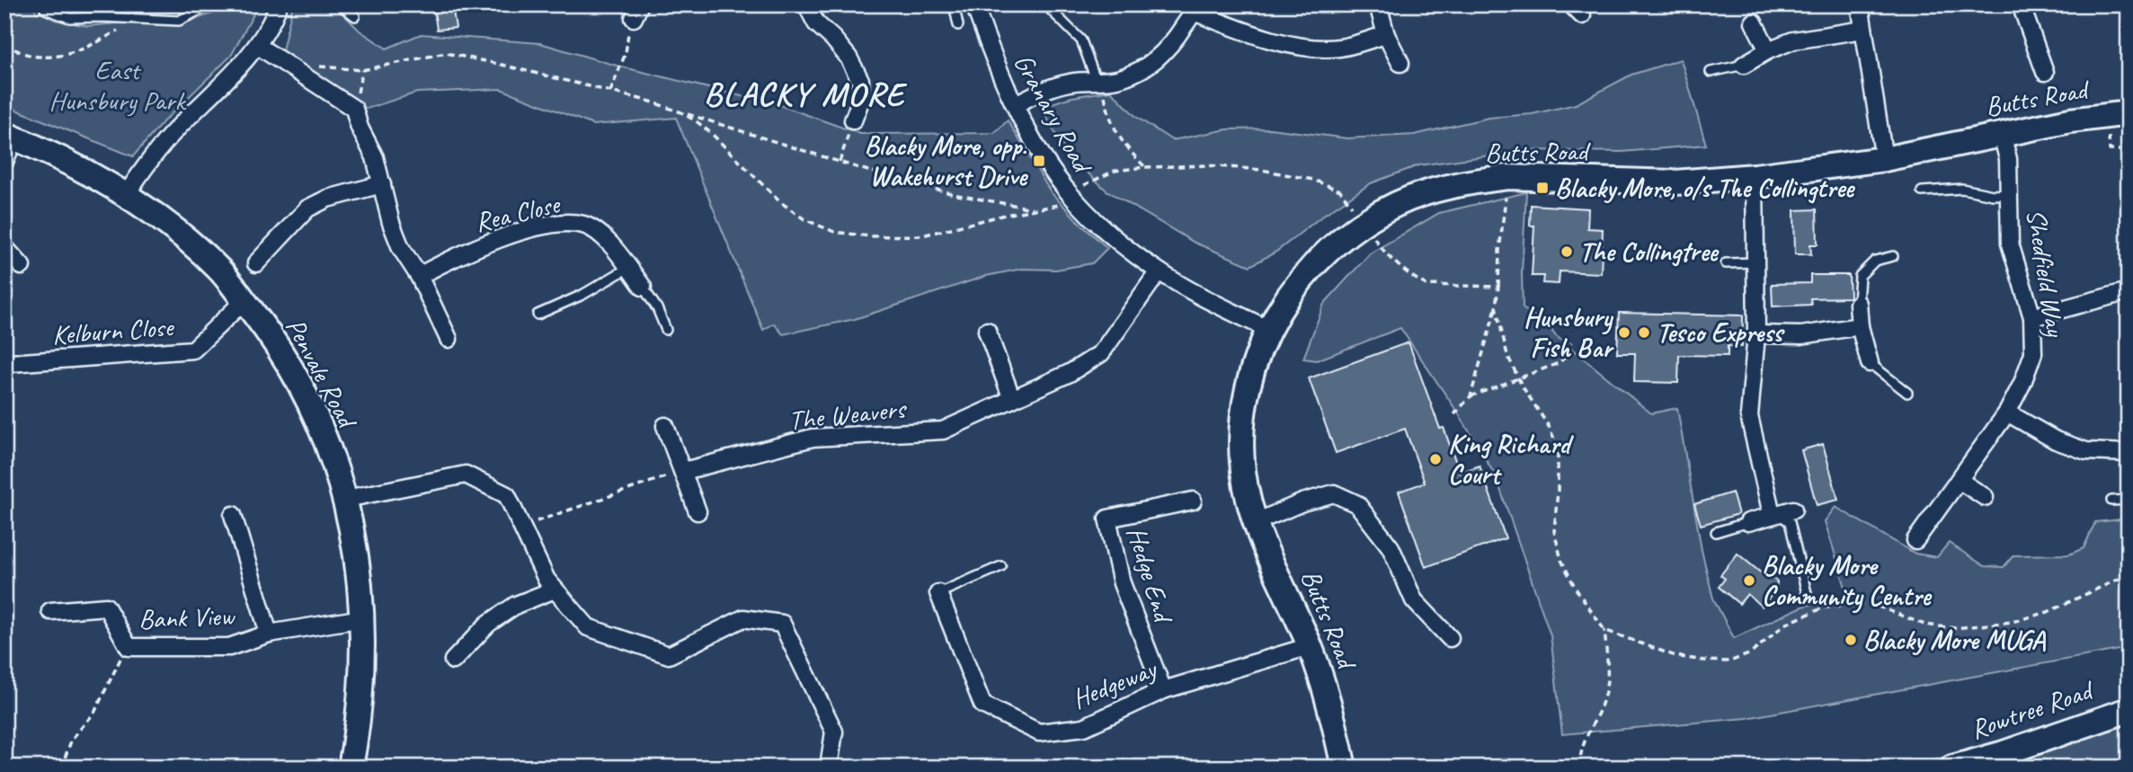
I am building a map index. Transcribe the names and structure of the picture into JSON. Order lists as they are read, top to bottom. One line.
{"streets":{"street":["Butts Road","Granary Road","Rea Close","Shedfield Way","Kelburn Close","Penvale Road","The Weavers","Hedge End","Bank View","Hedgeway","Rowtree Road"]},"crossings":[["Butts Road","Granary Road"],["Butts Road","Shedfield Way"],["Butts Road","Hedgeway"],["Granary Road","The Weavers"],["Kelburn Close","Penvale Road"],["Penvale Road","Bank View"],["Hedge End","Hedgeway"]],"districts":["BLACKY MORE"],"parks":["East Hunsbury Park"],"places":{"transit":["Blacky More, opp. Wakehurst Drive","Blacky More, o/s The Collingtree"],"other":["The Collingtree","Hunsbury Fish Bar","Tesco Express","King Richard Court","Blacky More Community Centre","Blacky More MUGA"]}}
